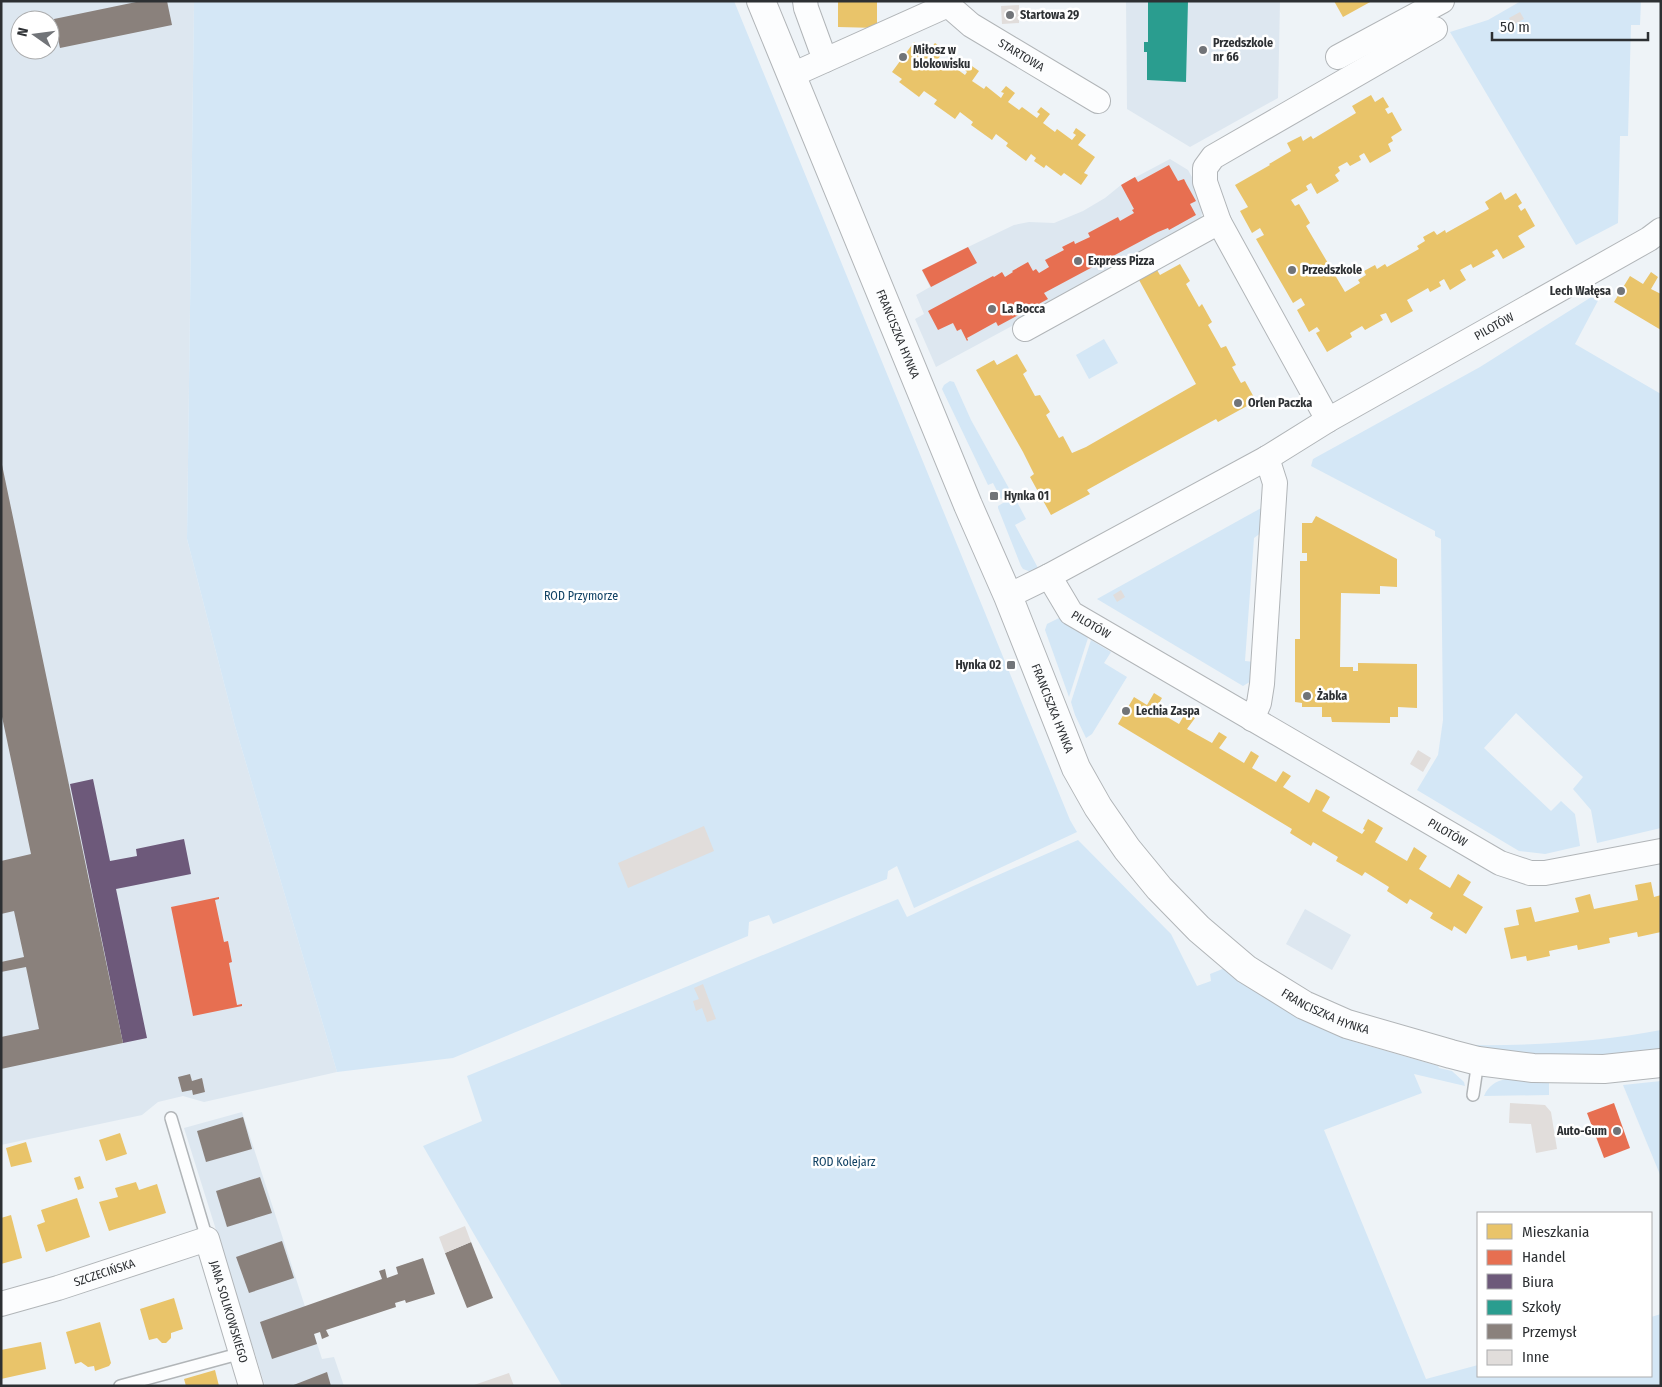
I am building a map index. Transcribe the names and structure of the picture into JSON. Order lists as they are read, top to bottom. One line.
{"streets":{"street":["STARTOWA","PILOTÓW","FRANCISZKA HYNKA","SZCZECIŃSKA","JANA SOLIKOWSKIEGO"]},"crossings":[["STARTOWA","FRANCISZKA HYNKA"],["PILOTÓW","FRANCISZKA HYNKA"],["SZCZECIŃSKA","JANA SOLIKOWSKIEGO"]],"parks":["ROD Przymorze","ROD Kolejarz"],"places":{"other":["Startowa 29","Przedszkole nr 66","Miłosz w blokowisku","Express Pizza","Przedszkole","Lech Wałęsa","La Bocca","Orlen Paczka","Żabka","Lechia Zaspa","Auto-Gum"],"transit":["Hynka 01","Hynka 02"]},"legend":["Mieszkania","Handel","Biura","Szkoły","Przemysł","Inne"],"scale_bar":"50 m","north":"left"}
